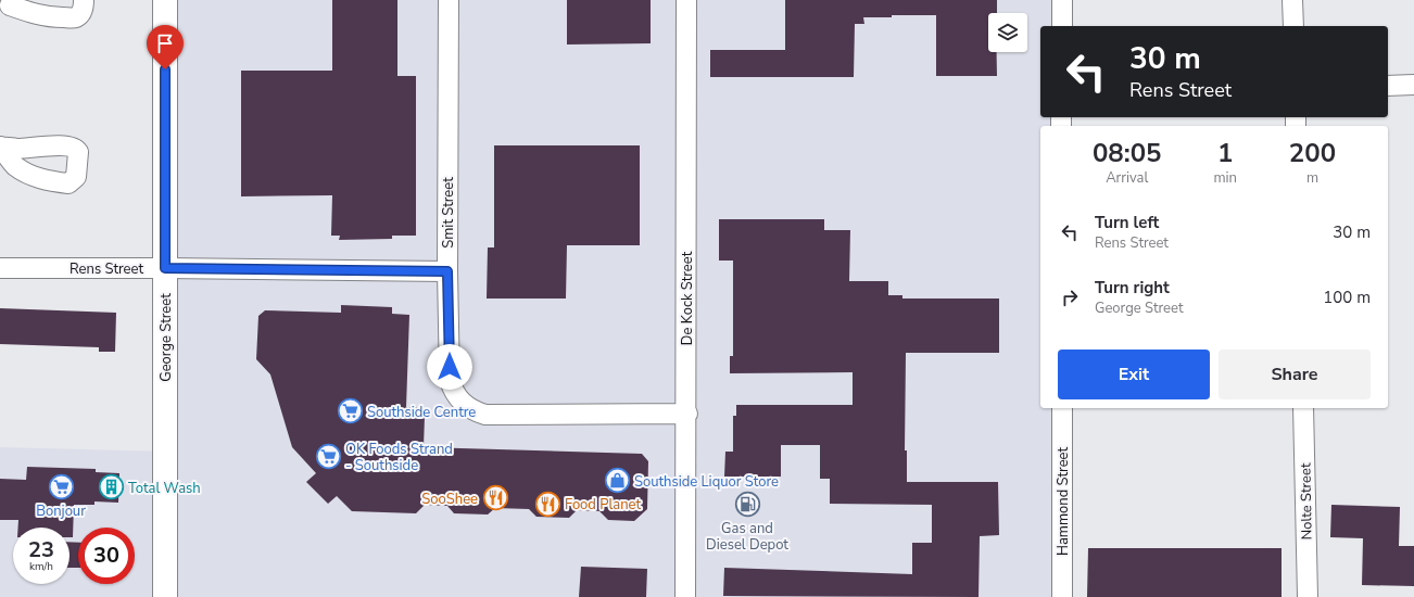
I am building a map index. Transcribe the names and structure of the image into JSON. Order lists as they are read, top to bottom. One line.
{"streets":{"street":["Smit Street","Rens Street","De Kock Street","George Street","Hammond Street","Nolte Street"]},"crossings":[["Smit Street","Rens Street"],["Smit Street","De Kock Street"],["Rens Street","George Street"]],"places":{"supermarket":["Southside Centre","OK Foods Strand - Southside","Bonjour"],"shop":["Southside Liquor Store"],"building":["Total Wash"],"restaurant":["SooShee","Food Planet"],"fuel station":["Gas and Diesel Depot"]},"page":{"turn":["30 m","Rens Street"],"eta":["08:05","Arrival","1","min","200","m"],"list":[{"name":"Turn left","note":"Rens Street","value":"30 m"},{"name":"Turn right","note":"George Street","value":"100 m"}],"buttons":["Exit","Share"],"speed":"23 km/h","limit":"30"}}
